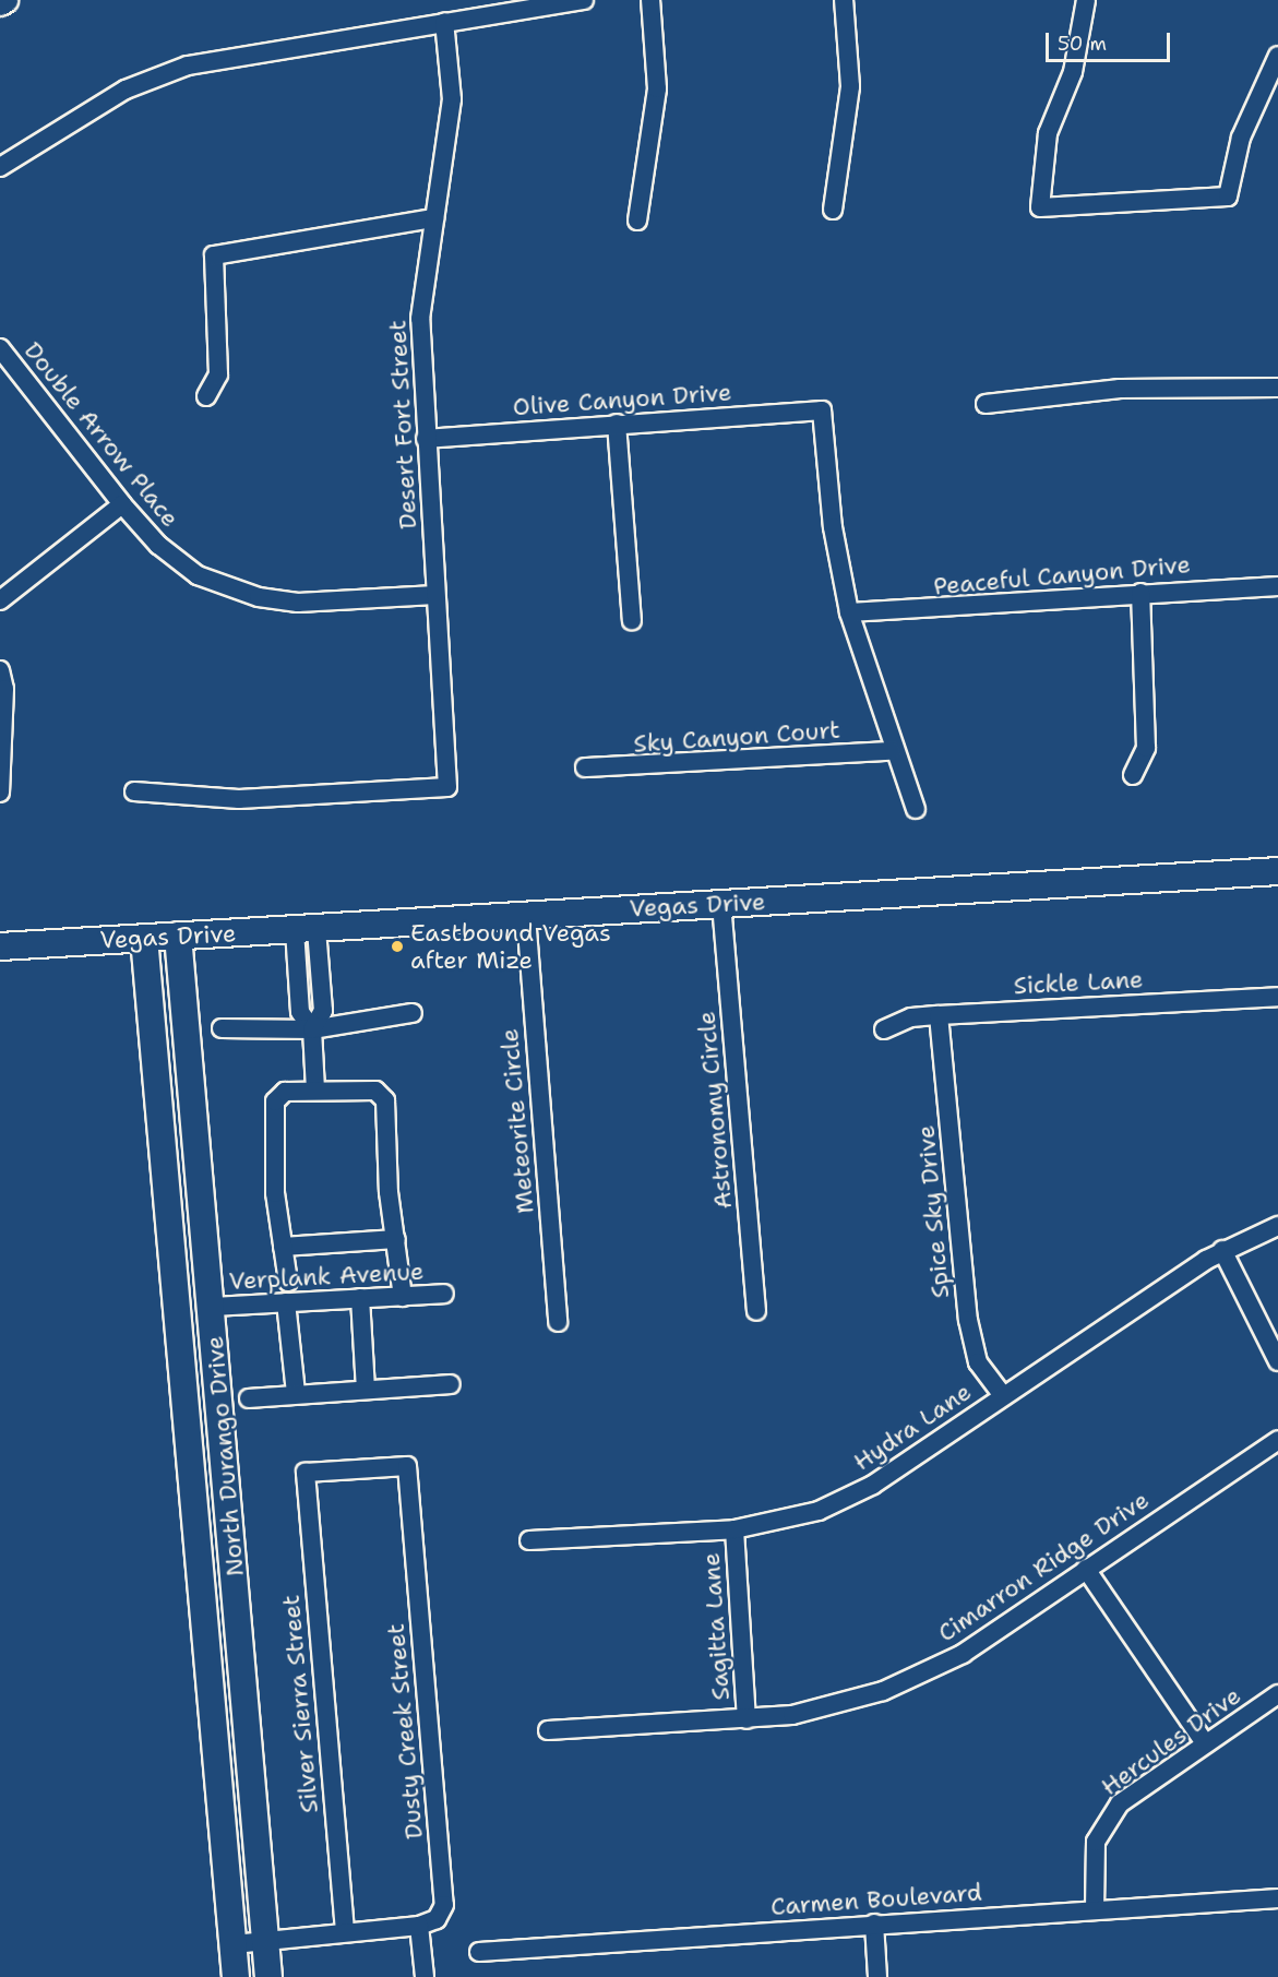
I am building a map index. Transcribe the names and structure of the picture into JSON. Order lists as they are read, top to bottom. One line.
{"streets":{"main road":["Vegas Drive","North Durango Drive"],"street":["Olive Canyon Drive","Desert Fort Street","Double Arrow Place","Peaceful Canyon Drive","Sky Canyon Court","Sickle Lane","Astronomy Circle","Meteorite Circle","Spice Sky Drive","Verplank Avenue","Hydra Lane","Cimarron Ridge Drive","Sagitta Lane","Silver Sierra Street","Dusty Creek Street","Hercules Drive","Carmen Boulevard"]},"crossings":[["Olive Canyon Drive","Desert Fort Street"],["Olive Canyon Drive","Peaceful Canyon Drive"],["Desert Fort Street","Double Arrow Place"],["Vegas Drive","Astronomy Circle"],["Vegas Drive","Meteorite Circle"],["Vegas Drive","North Durango Drive"],["Sickle Lane","Spice Sky Drive"],["Spice Sky Drive","Hydra Lane"],["Verplank Avenue","North Durango Drive"],["Hydra Lane","Sagitta Lane"],["Cimarron Ridge Drive","Sagitta Lane"],["Silver Sierra Street","Dusty Creek Street"],["Hercules Drive","Carmen Boulevard"]],"places":["Eastbound Vegas after Mize"],"scale_bar":"50 m"}
